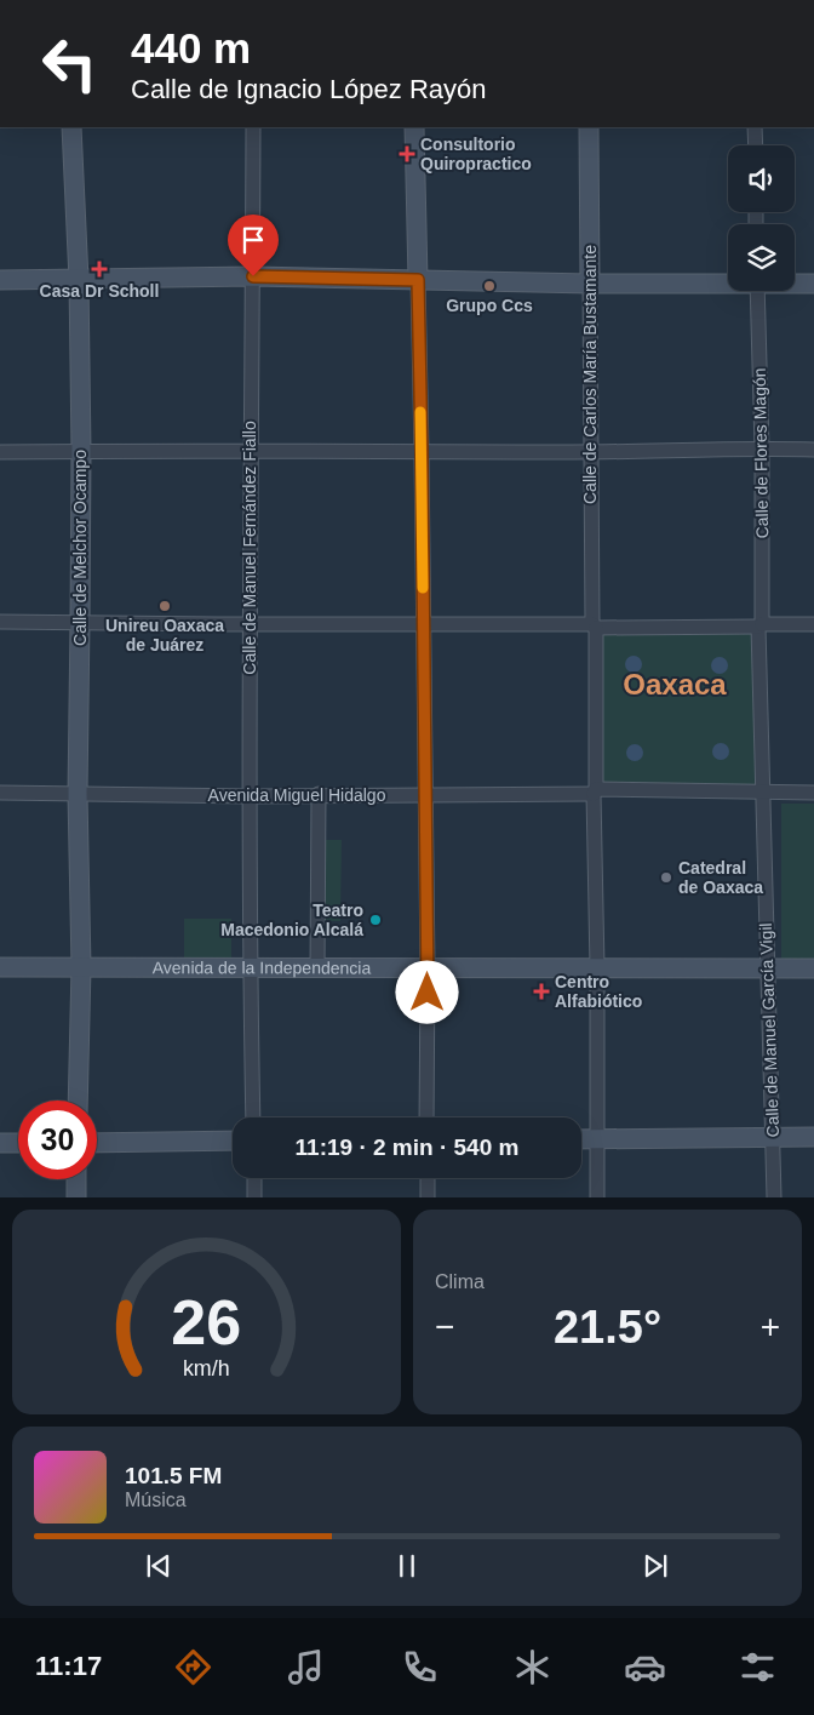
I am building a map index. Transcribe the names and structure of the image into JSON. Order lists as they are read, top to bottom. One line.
{"streets":{"main road":["Calle de Carlos María Bustamante","Calle de Melchor Ocampo","Avenida de la Independencia"],"street":["Calle de Flores Magón","Calle de Manuel Fernández Fiallo","Avenida Miguel Hidalgo","Calle de Manuel García Vigil"]},"crossings":[["Calle de Carlos María Bustamante","Avenida Miguel Hidalgo"],["Calle de Carlos María Bustamante","Avenida de la Independencia"],["Calle de Flores Magón","Avenida Miguel Hidalgo"],["Calle de Flores Magón","Calle de Manuel García Vigil"],["Calle de Melchor Ocampo","Avenida Miguel Hidalgo"],["Calle de Melchor Ocampo","Avenida de la Independencia"],["Calle de Manuel Fernández Fiallo","Avenida Miguel Hidalgo"],["Calle de Manuel Fernández Fiallo","Avenida de la Independencia"],["Avenida Miguel Hidalgo","Calle de Manuel García Vigil"],["Avenida de la Independencia","Calle de Manuel García Vigil"]],"districts":["Oaxaca"],"places":{"health":["Consultorio Quiropractico","Casa Dr Scholl","Centro Alfabiótico"],"other":["Grupo Ccs","Unireu Oaxaca de Juárez","Catedral de Oaxaca","Teatro Macedonio Alcalá"]},"page":{"turn":["440 m","Calle de Ignacio López Rayón"],"limit":"30","trip":"11:19 · 2 min · 540 m","tile":"Clima","heat":["−","21.5°","+"],"song":["101.5 FM","Música"],"tabs":"11:17","gauge":["26","km/h"]}}
